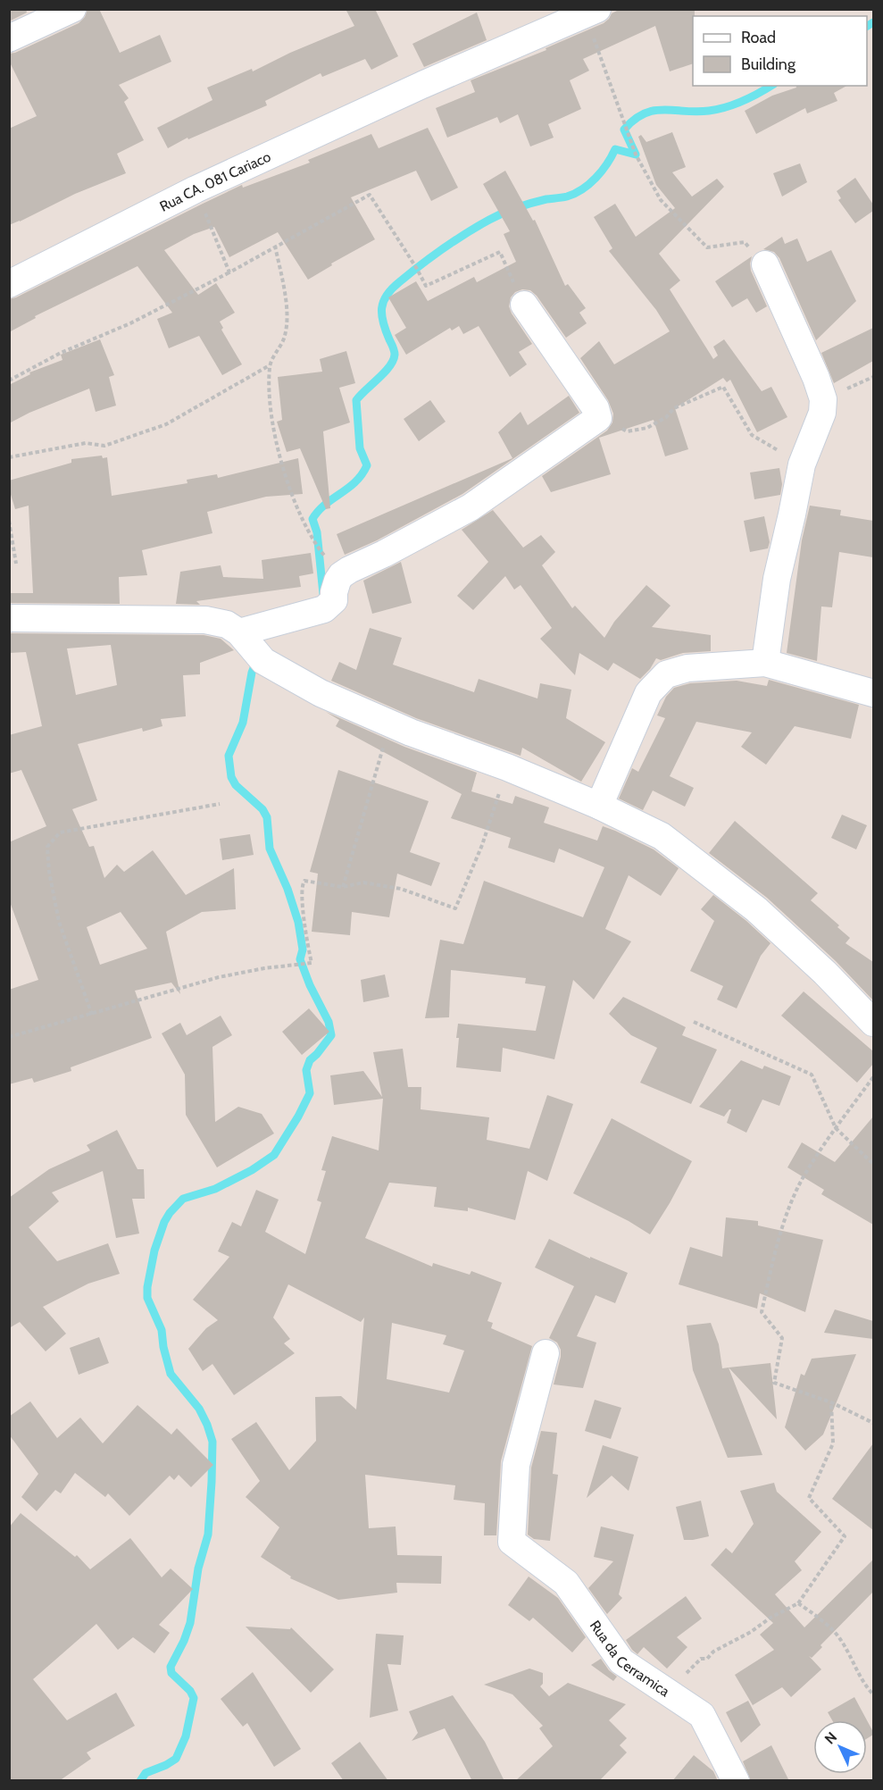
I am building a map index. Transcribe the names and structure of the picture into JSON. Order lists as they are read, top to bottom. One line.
{"streets":{"street":["Rua CA. 081 Cariaco","Rua da Cerramica"]},"legend":["Road","Building"],"north":"top left"}
